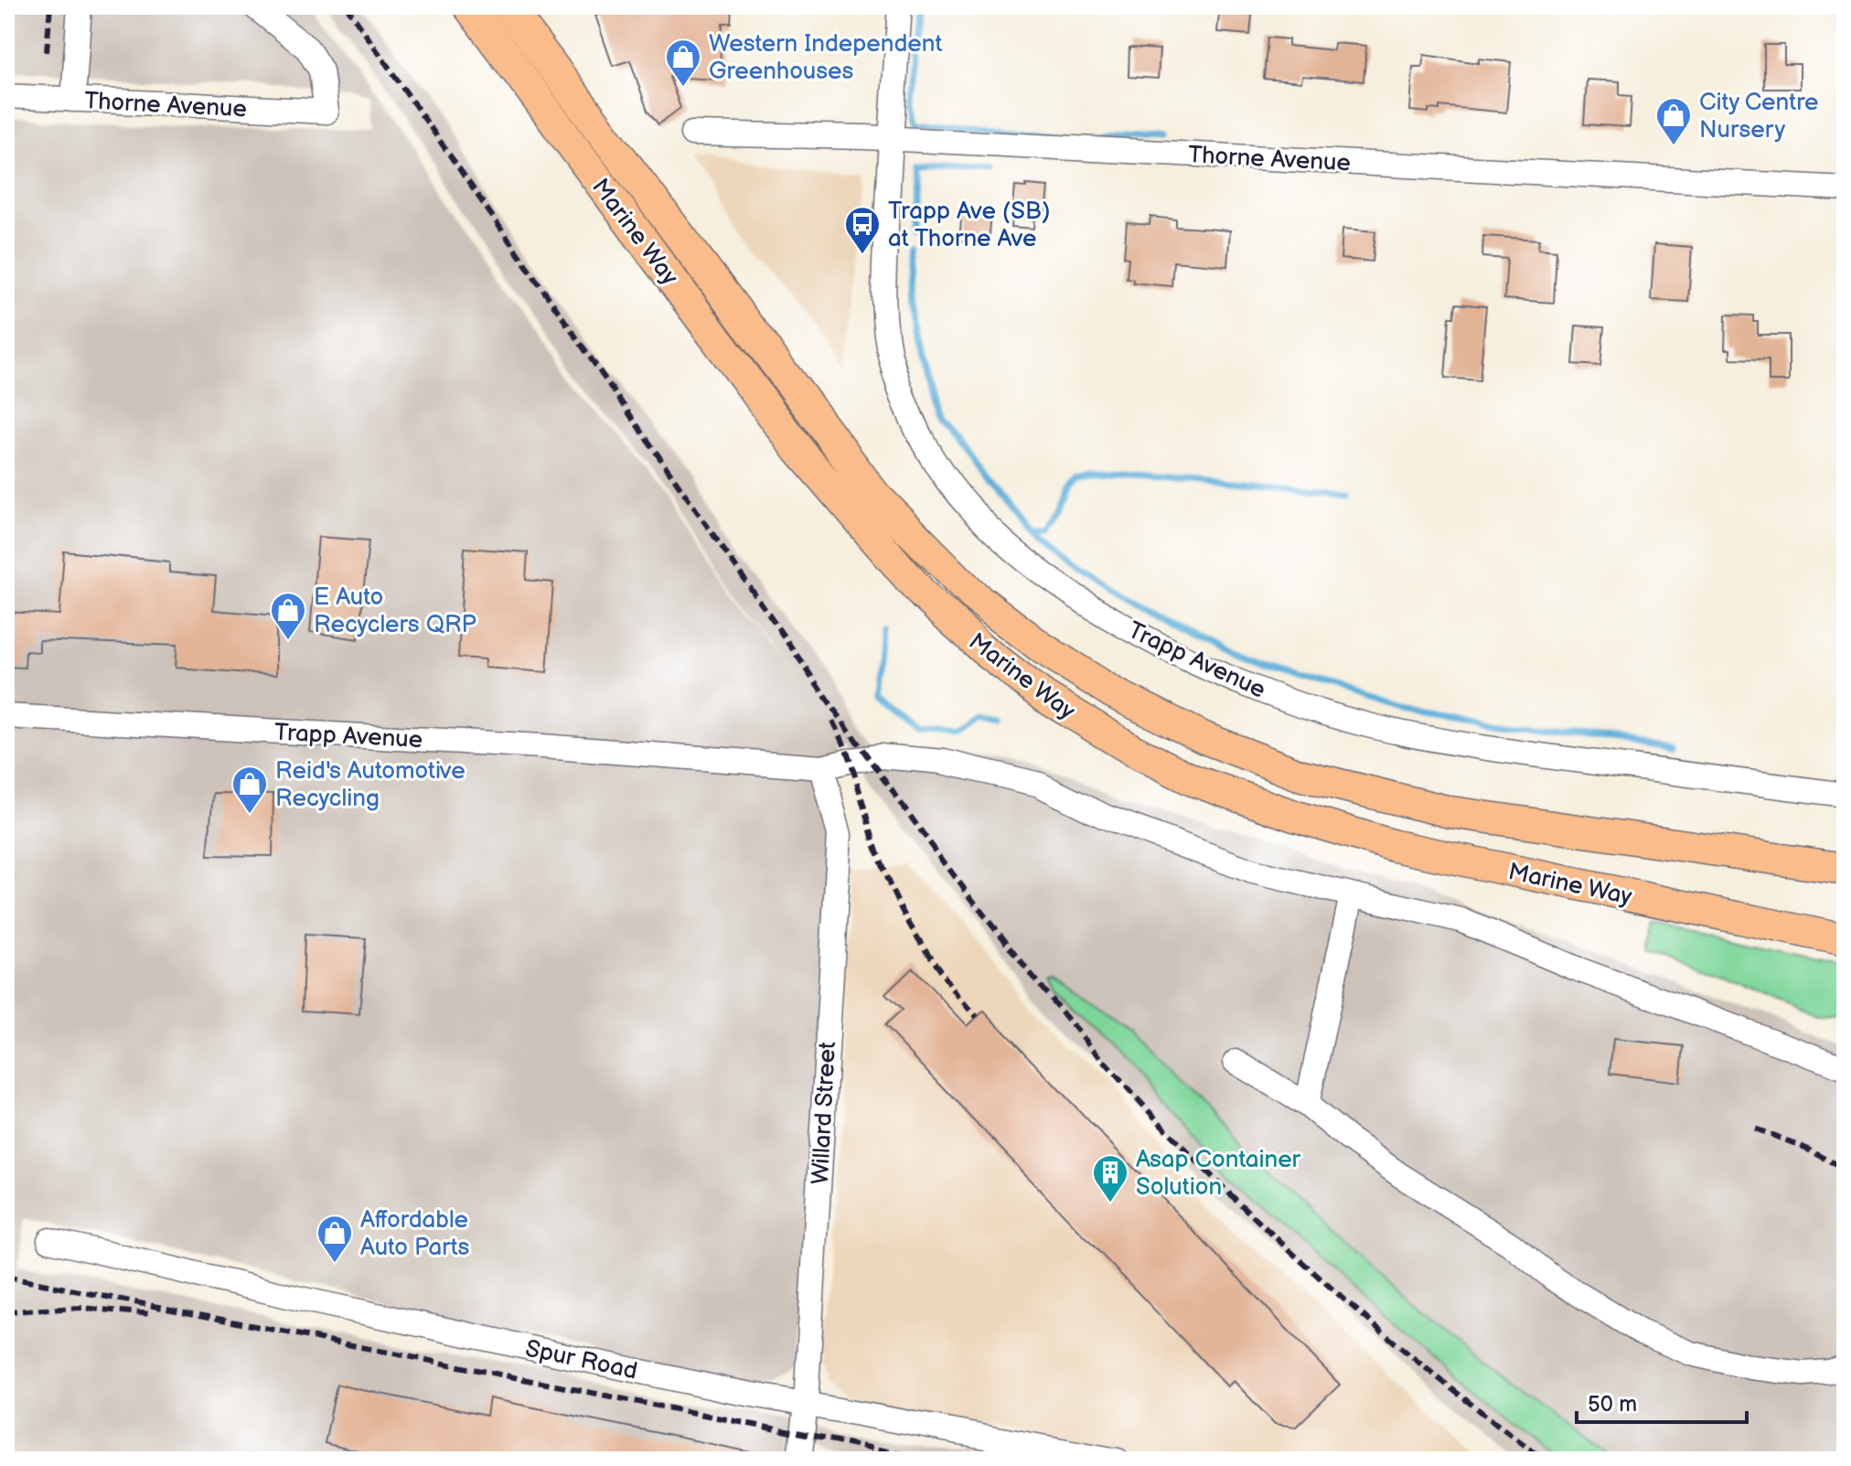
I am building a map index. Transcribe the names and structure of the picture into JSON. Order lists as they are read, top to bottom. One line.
{"streets":{"main road":["Marine Way"],"street":["Thorne Avenue","Trapp Avenue","Willard Street","Spur Road"]},"crossings":[["Thorne Avenue","Trapp Avenue"],["Trapp Avenue","Willard Street"],["Willard Street","Spur Road"]],"places":{"shop":["Western Independent Greenhouses","City Centre Nursery","E Auto Recyclers QRP","Reid's Automotive Recycling","Affordable Auto Parts"],"bus stop":["Trapp Ave (SB) at Thorne Ave"],"building":["Asap Container Solution"]},"scale_bar":"50 m"}
